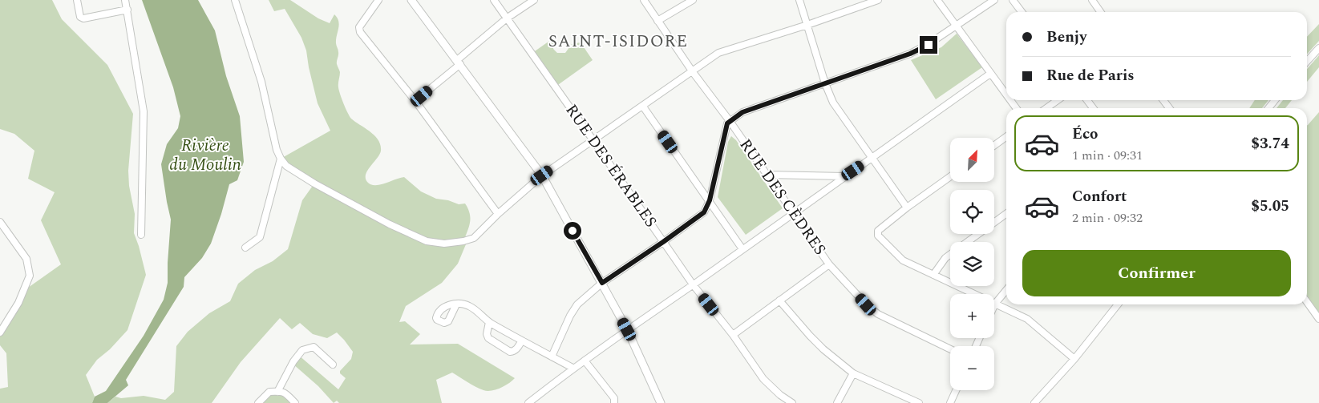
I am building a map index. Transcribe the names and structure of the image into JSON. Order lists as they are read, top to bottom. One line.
{"streets":{"street":["RUE DES ÉRABLES","RUE DES CÈDRES"]},"districts":["SAINT-ISIDORE"],"water":["Rivière du Moulin"],"north":"top right","page":{"banner":["Benjy","Rue de Paris"],"list":[{"name":"Éco","note":"1 min · 09:31","value":"$3.74"},{"name":"Confort","note":"2 min · 09:32","value":"$5.05"}],"map_buttons":["+","−"],"buttons":"Confirmer"}}
